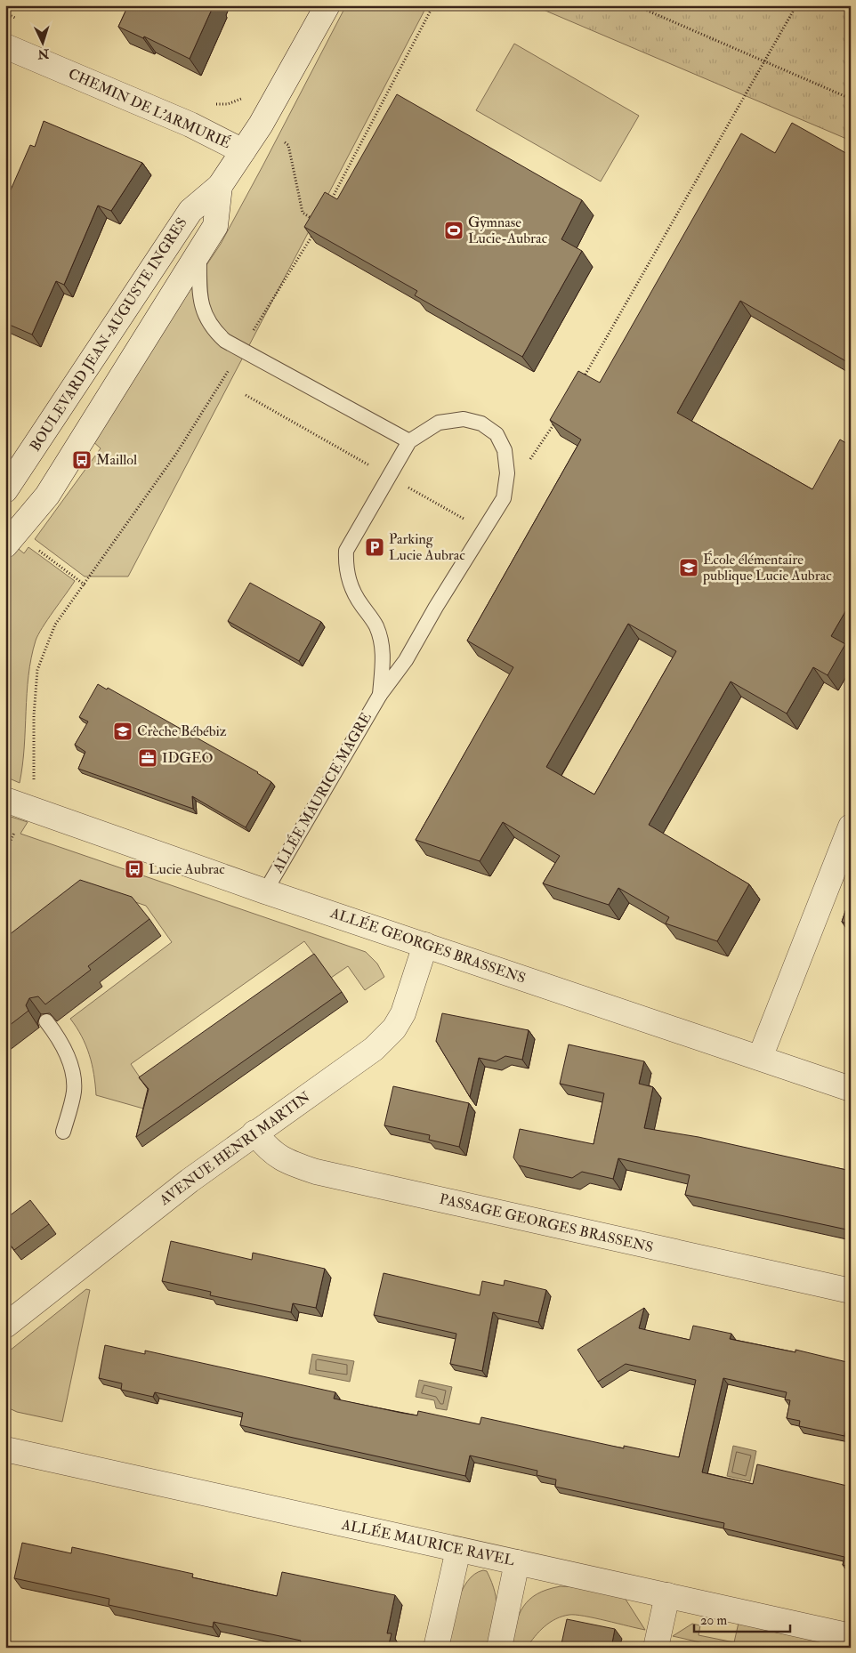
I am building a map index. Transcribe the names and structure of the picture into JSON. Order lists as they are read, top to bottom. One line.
{"streets":{"street":["CHEMIN DE L'ARMURIÉ","BOULEVARD JEAN-AUGUSTE INGRES","ALLÉE GEORGES BRASSENS","AVENUE HENRI MARTIN","PASSAGE GEORGES BRASSENS","ALLÉE MAURICE RAVEL"],"lane":["ALLÉE MAURICE MAGRE"]},"crossings":[["CHEMIN DE L'ARMURIÉ","BOULEVARD JEAN-AUGUSTE INGRES"],["ALLÉE MAURICE MAGRE","ALLÉE GEORGES BRASSENS"],["ALLÉE GEORGES BRASSENS","AVENUE HENRI MARTIN"],["AVENUE HENRI MARTIN","PASSAGE GEORGES BRASSENS"]],"places":{"sports":["Gymnase Lucie-Aubrac"],"bus stop":["Maillol","Lucie Aubrac"],"parking":["Parking Lucie Aubrac"],"school or university":["École élémentaire publique Lucie Aubrac","Crèche Bébébiz"],"office":["IDGEO"]},"scale_bar":"20 m","north":"bottom"}
